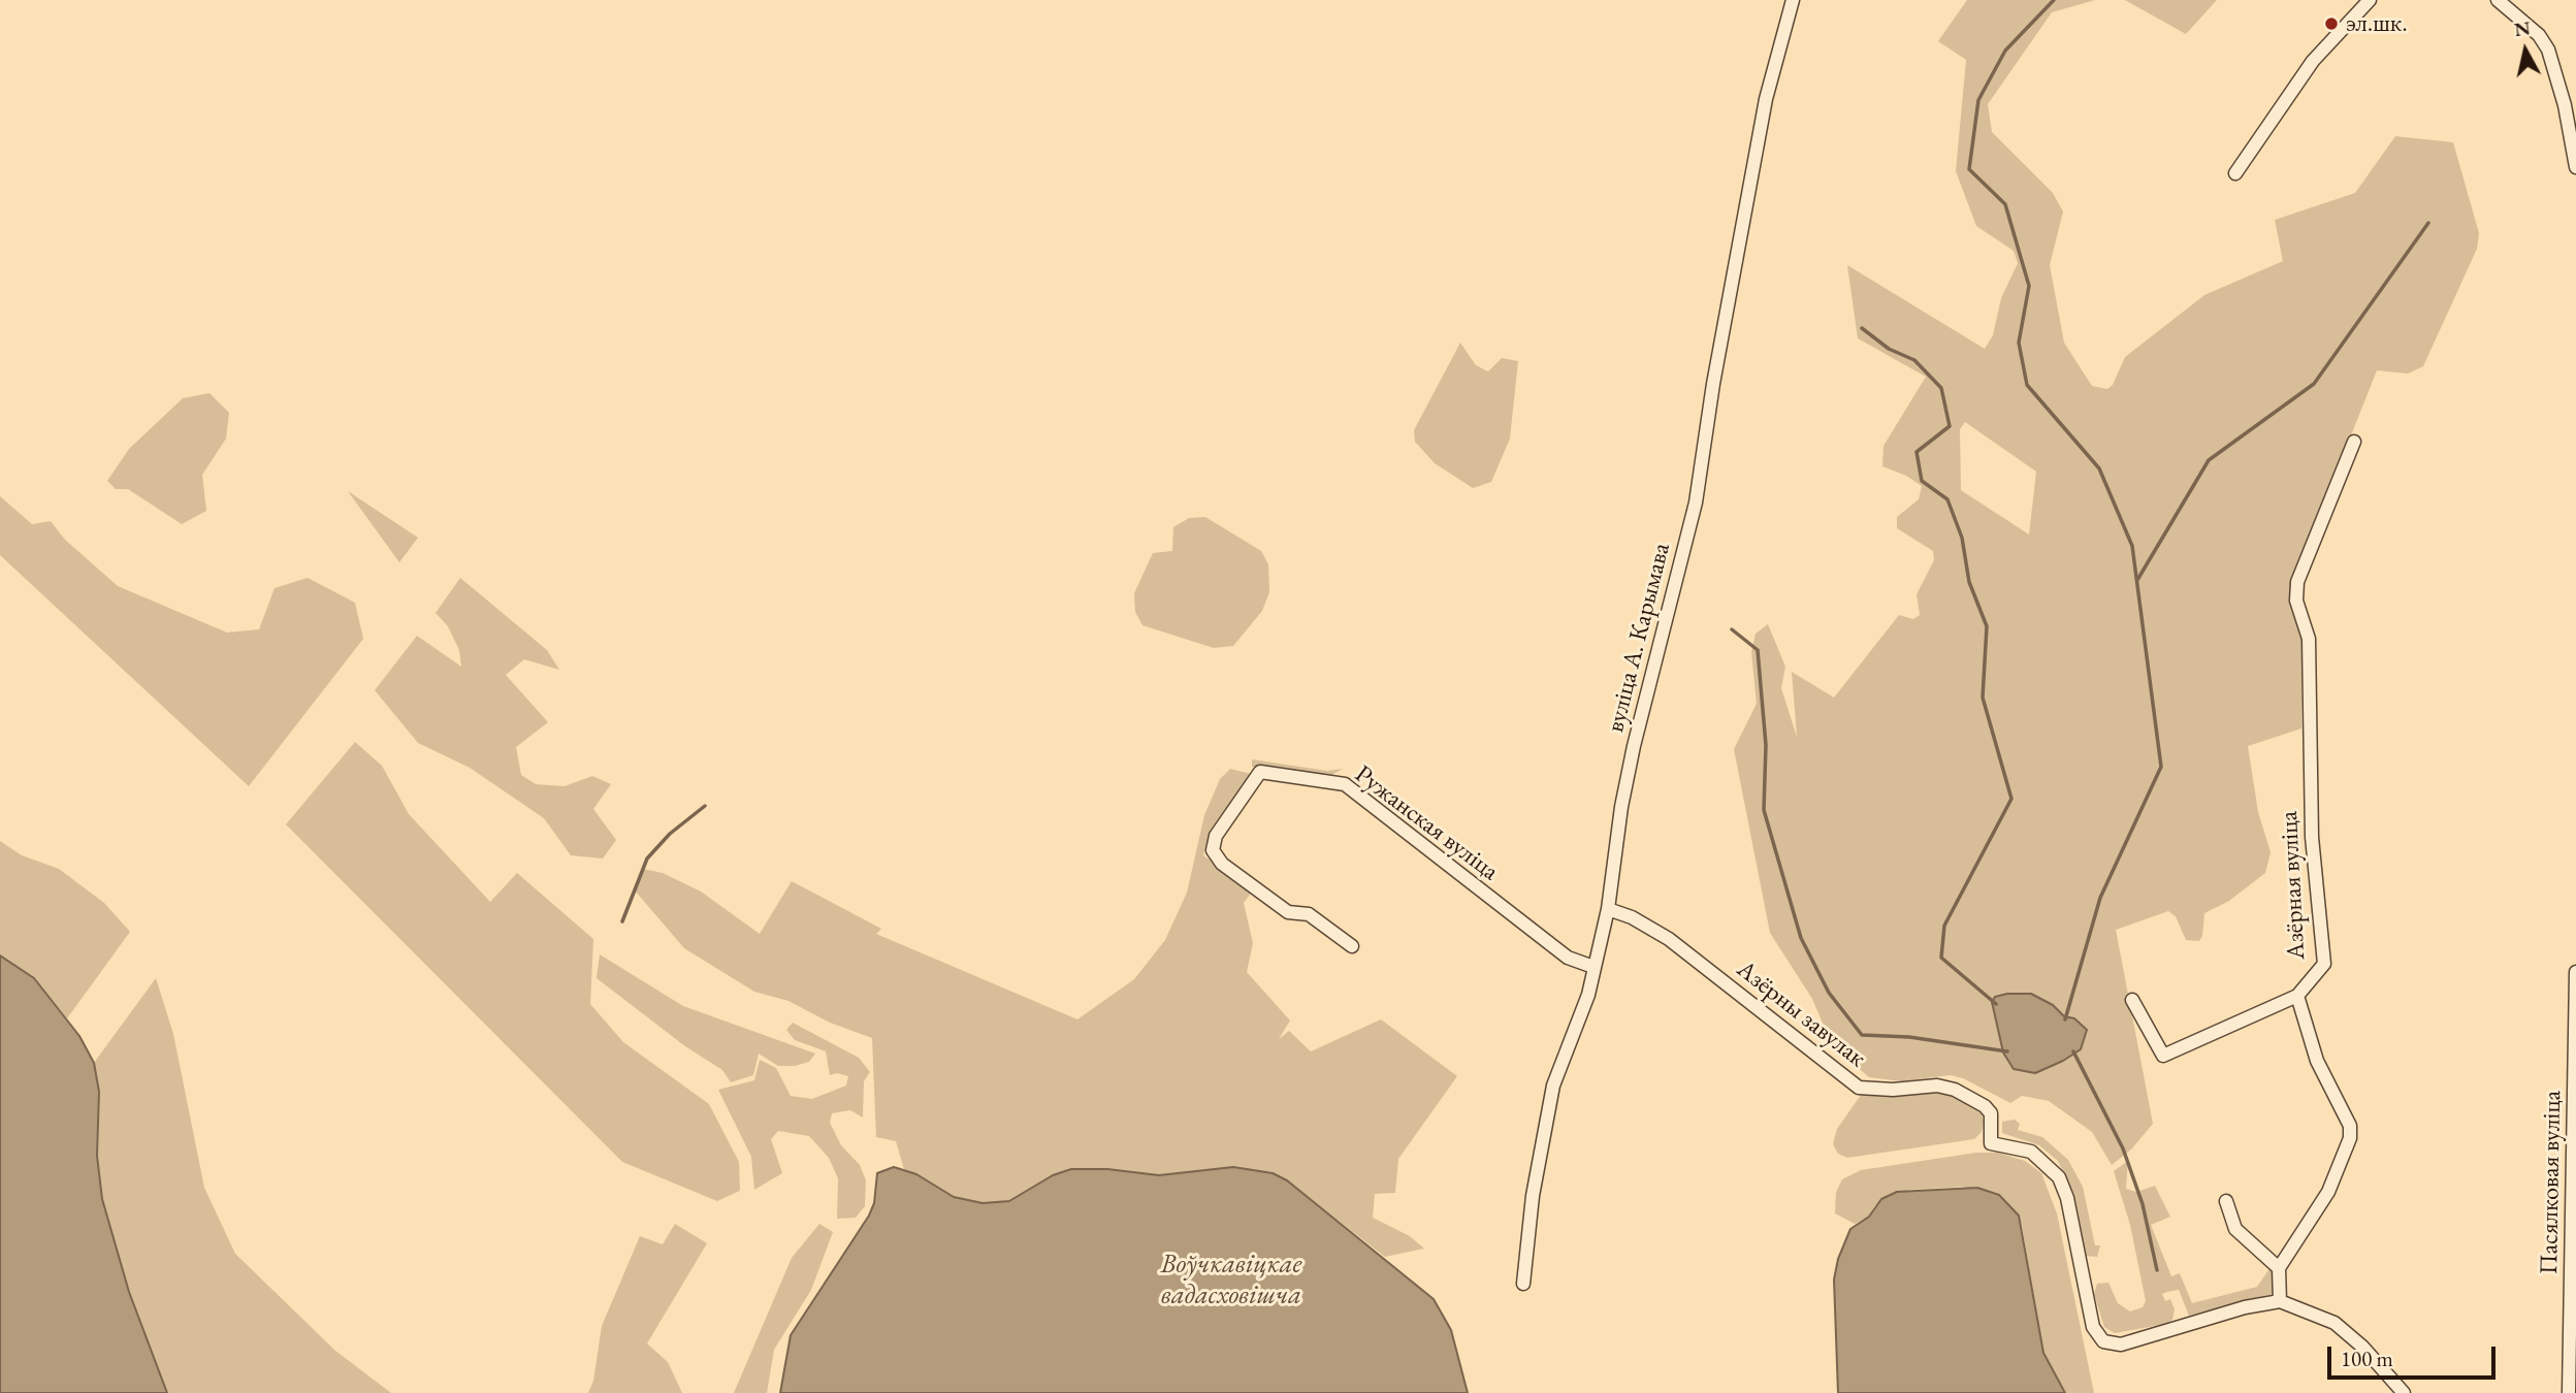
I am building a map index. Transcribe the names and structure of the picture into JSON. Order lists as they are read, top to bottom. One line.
{"streets":{"street":["вуліца А. Карымава","Ружанская вуліца","Азёрная вуліца","Азёрны завулак","Пасялковая вуліца"]},"crossings":[["вуліца А. Карымава","Ружанская вуліца"],["вуліца А. Карымава","Азёрны завулак"]],"water":["Воўчкавіцкае вадасховішча"],"places":["эл.шк."],"scale_bar":"100 m","north":"top"}
